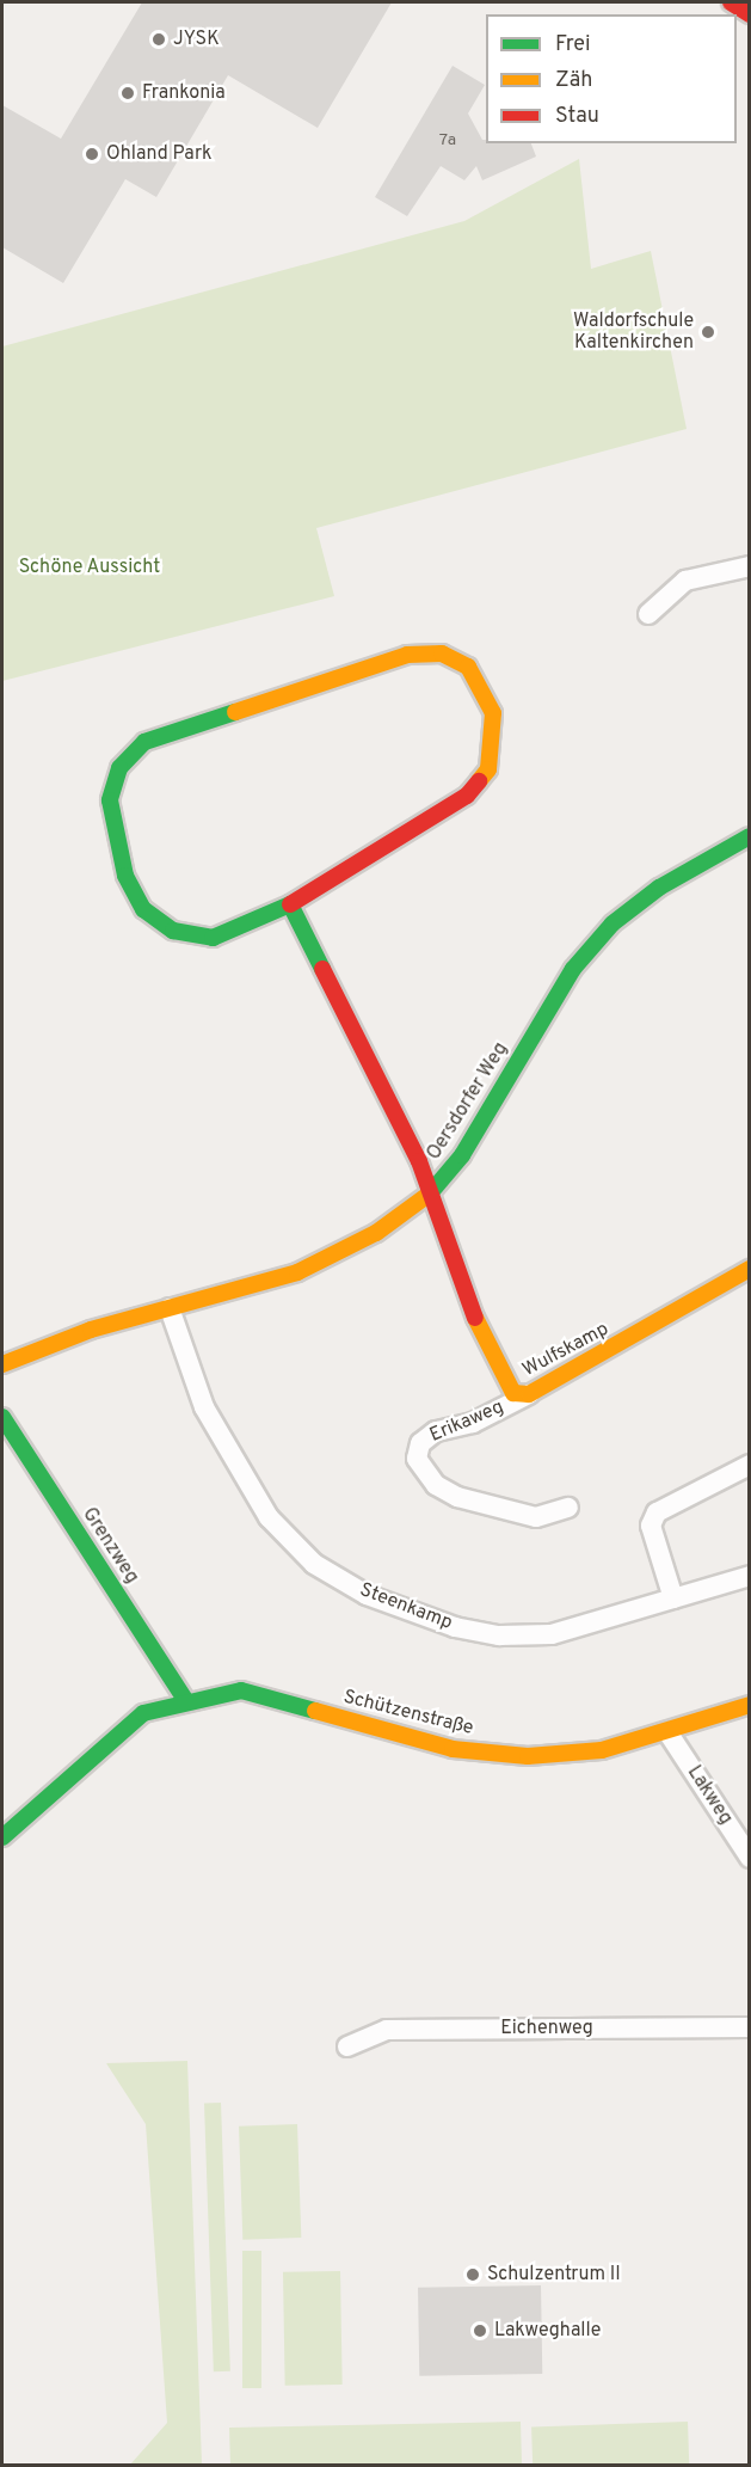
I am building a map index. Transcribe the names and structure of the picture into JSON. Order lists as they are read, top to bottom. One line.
{"streets":{"street":["Oersdorfer Weg","Wulfskamp","Erikaweg","Grenzweg","Steenkamp","Schützenstraße","Lakweg","Eichenweg"]},"crossings":[["Oersdorfer Weg","Wulfskamp"],["Oersdorfer Weg","Steenkamp"],["Wulfskamp","Erikaweg"],["Grenzweg","Schützenstraße"],["Schützenstraße","Lakweg"]],"parks":["Schöne Aussicht"],"places":["JYSK","Frankonia","Ohland Park","Waldorfschule Kaltenkirchen","Schulzentrum II","Lakweghalle"],"house_numbers":["7a"],"legend":["Frei","Zäh","Stau"]}
